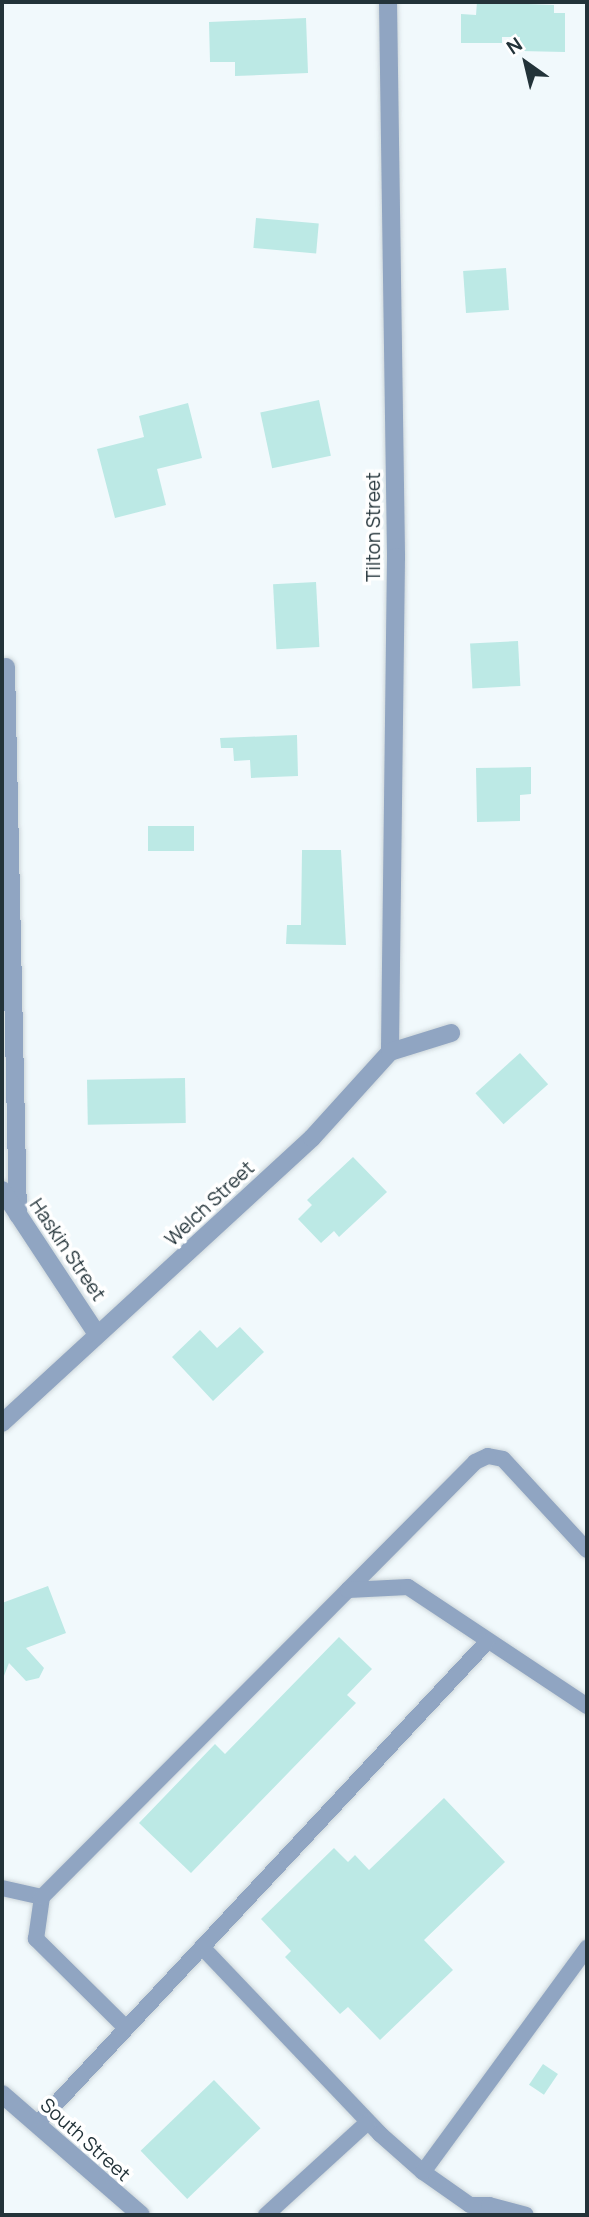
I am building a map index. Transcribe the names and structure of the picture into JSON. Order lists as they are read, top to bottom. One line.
{"streets":{"street":["Tilton Street","Welch Street","Haskin Street","South Street"]},"crossings":[["Tilton Street","Welch Street"],["Welch Street","Haskin Street"]],"north":"top left"}
